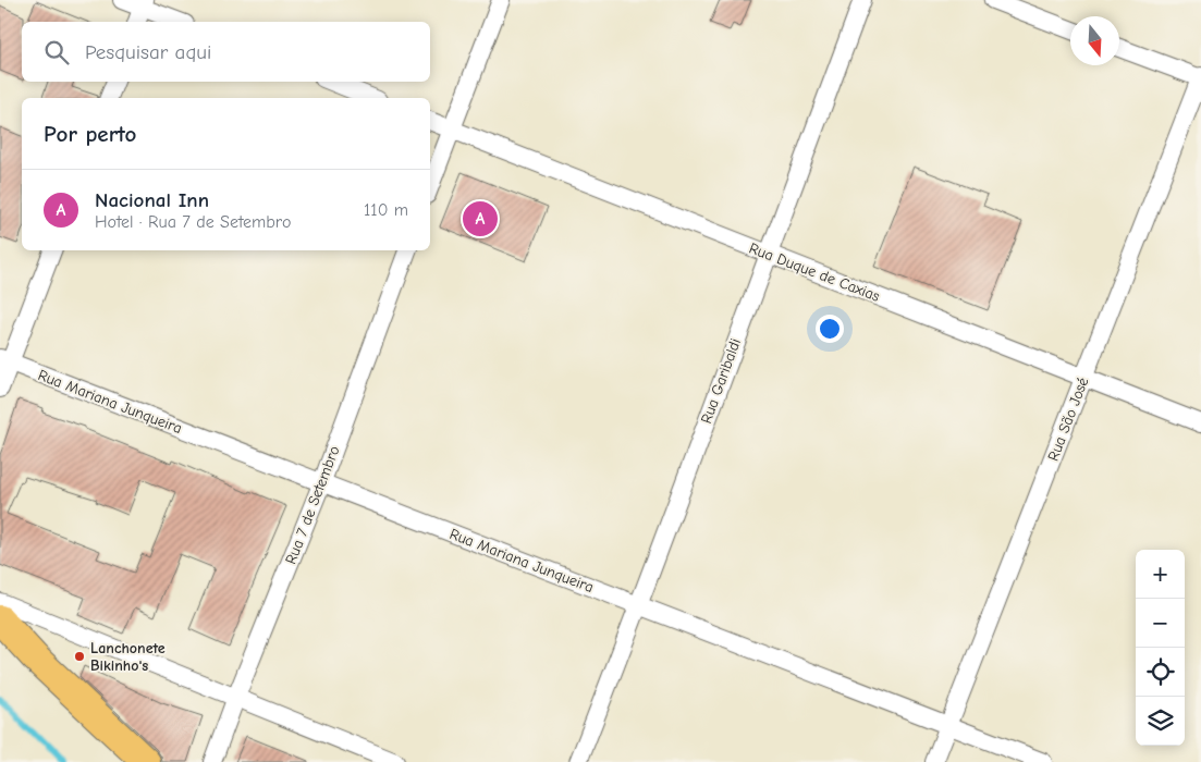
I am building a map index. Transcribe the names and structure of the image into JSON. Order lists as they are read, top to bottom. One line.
{"streets":{"street":["Rua Duque de Caxias","Rua Garibaldi","Rua Mariana Junqueira","Rua São José","Rua 7 de Setembro"]},"crossings":[["Rua Duque de Caxias","Rua Garibaldi"],["Rua Duque de Caxias","Rua São José"],["Rua Garibaldi","Rua Mariana Junqueira"],["Rua Mariana Junqueira","Rua São José"],["Rua Mariana Junqueira","Rua 7 de Setembro"]],"places":["Lanchonete Bikinho's"],"north":"bottom","page":{"search":"Pesquisar aqui","heading":"Por perto","list":[{"mark":"A","name":"Nacional Inn","note":"Hotel · Rua 7 de Setembro","value":"110 m"}],"pins":"A","map_buttons":["+","−"]}}
